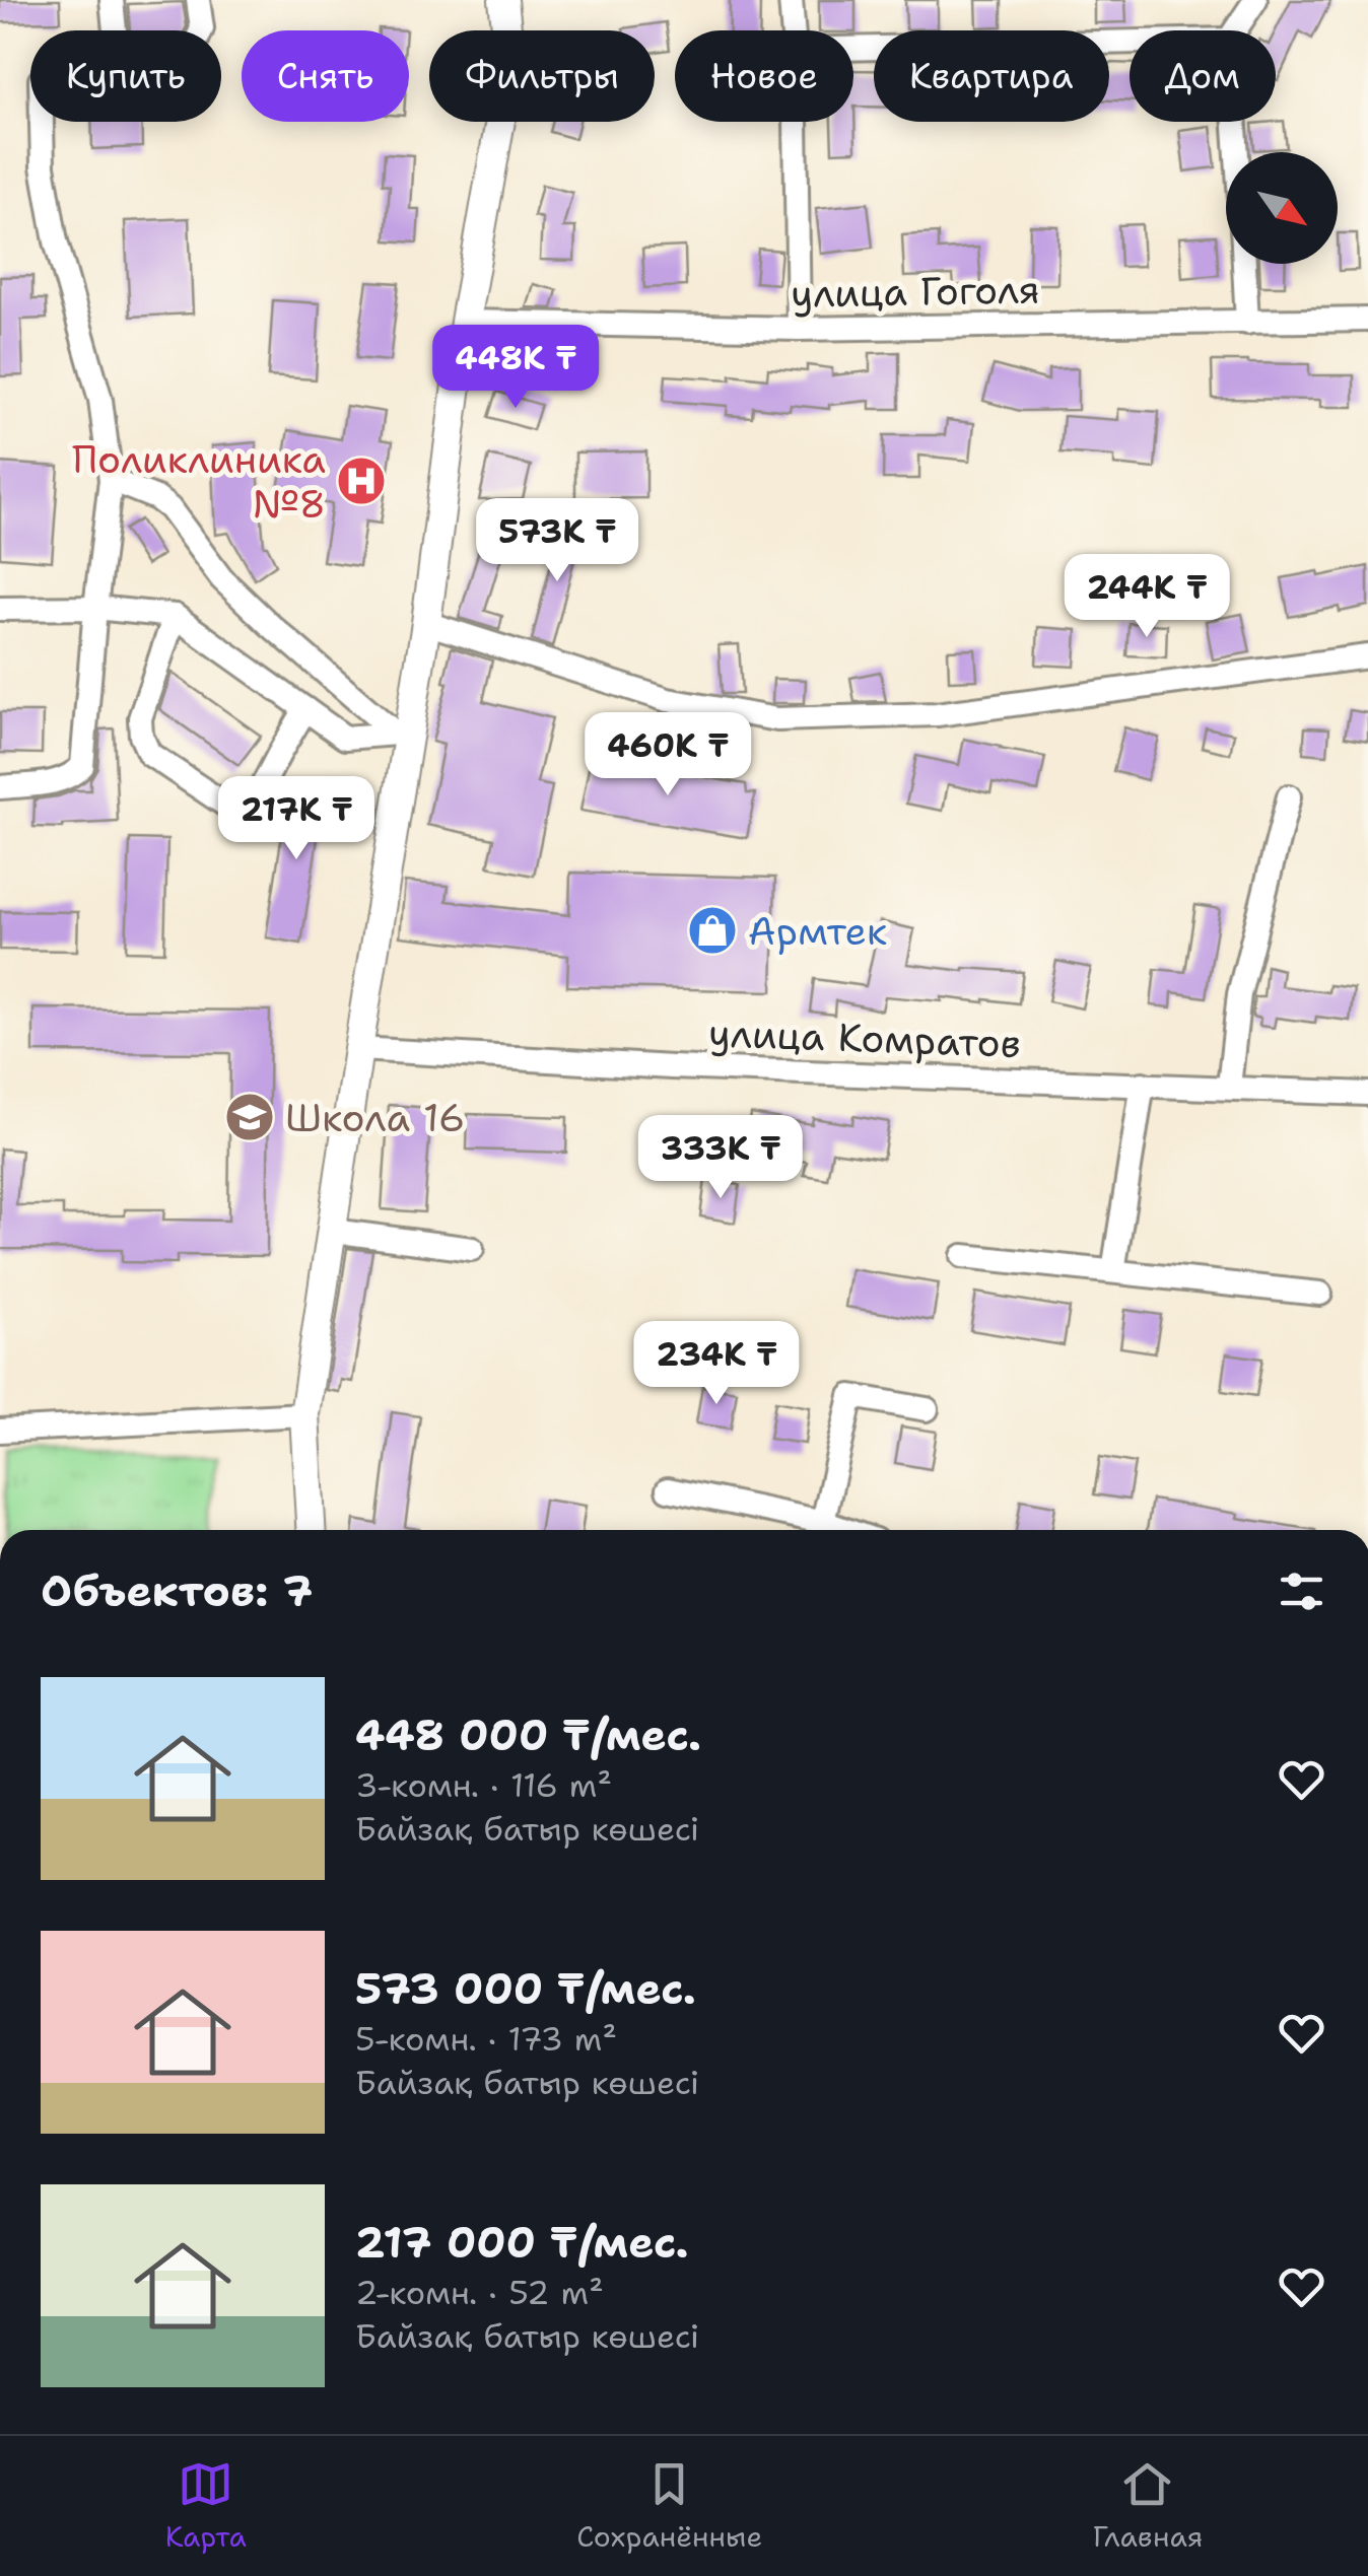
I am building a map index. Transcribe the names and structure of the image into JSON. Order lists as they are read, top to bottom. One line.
{"streets":{"street":["улица Гоголя","улица Комратов"]},"places":{"hospital":["Поликлиника №8"],"shop":["Армтек"],"school or university":["Школа 16"]},"north":"bottom right","page":{"chip":["Купить","Снять","Фильтры","Новое","Квартира","Дом"],"price":["448K ₸","573K ₸","244K ₸","460K ₸","217K ₸","333K ₸","234K ₸"],"heading":"Объектов: 7","list":[{"name":"448 000 ₸/мес.","note":"3-комн. · 116 m² · Байзақ батыр көшесі"},{"name":"573 000 ₸/мес.","note":"5-комн. · 173 m² · Байзақ батыр көшесі"},{"name":"217 000 ₸/мес.","note":"2-комн. · 52 m² · Байзақ батыр көшесі"}],"tabs":["Карта","Сохранённые","Главная"]}}
